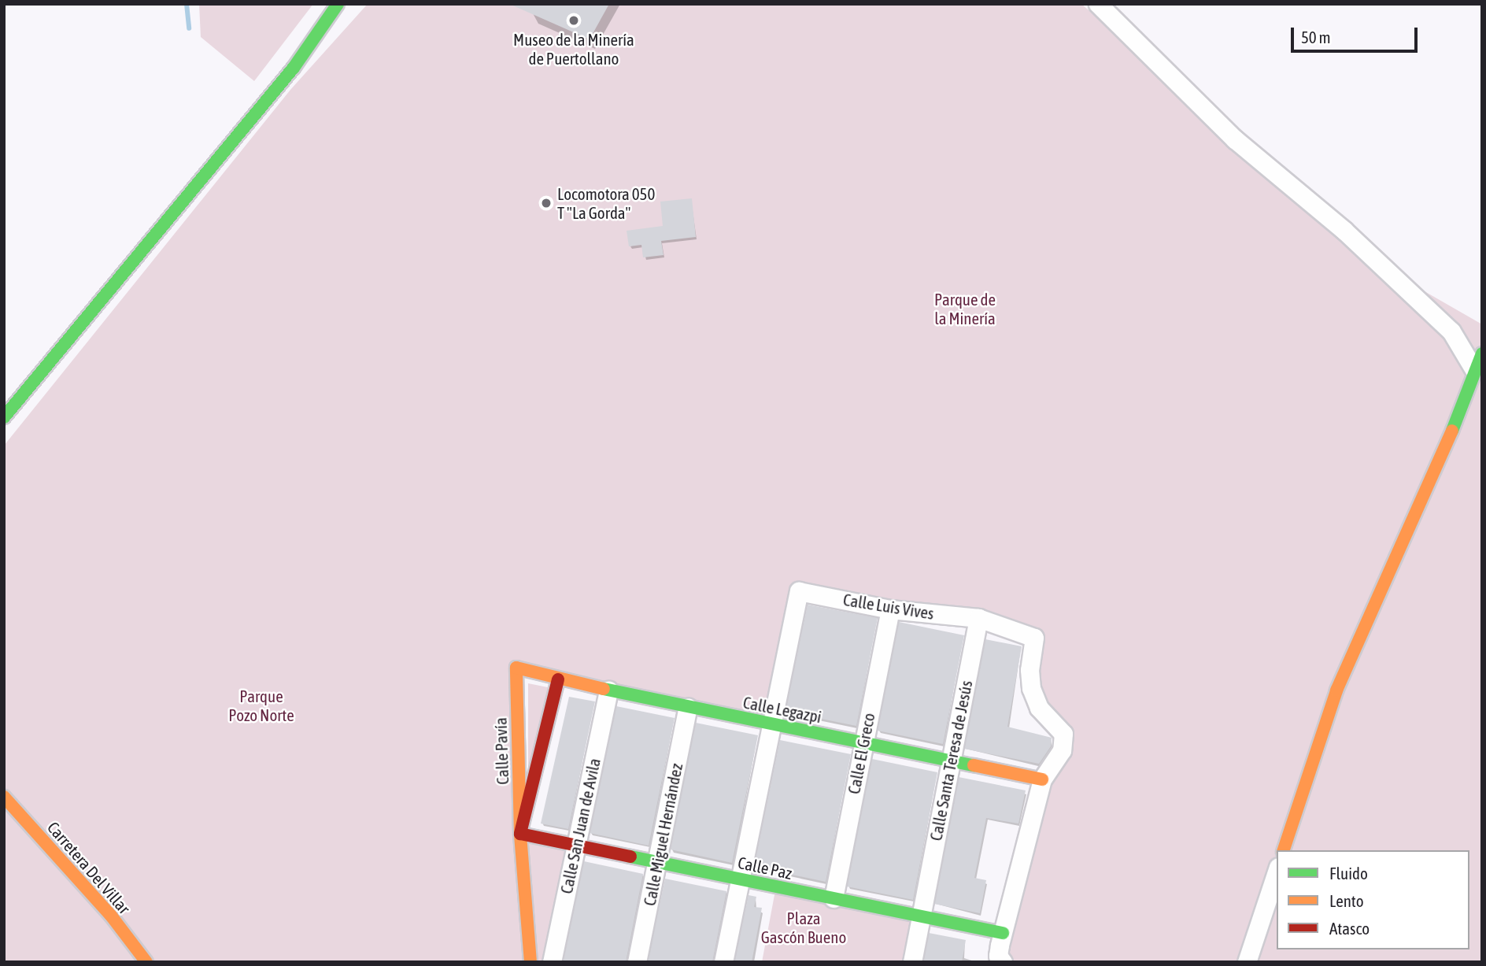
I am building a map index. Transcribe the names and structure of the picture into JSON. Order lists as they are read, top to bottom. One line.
{"streets":{"street":["Calle Luis Vives","Calle Legazpi","Calle Pavía","Calle El Greco","Calle Santa Teresa de Jesús","Calle San Juan de Avila","Calle Miguel Hernández","Carretera Del Villar","Calle Paz"]},"crossings":[["Calle Luis Vives","Calle Legazpi"],["Calle Luis Vives","Calle El Greco"],["Calle Luis Vives","Calle Santa Teresa de Jesús"],["Calle Legazpi","Calle Pavía"],["Calle Legazpi","Calle El Greco"],["Calle Legazpi","Calle Santa Teresa de Jesús"],["Calle Legazpi","Calle San Juan de Avila"],["Calle Legazpi","Calle Miguel Hernández"],["Calle Pavía","Calle Paz"],["Calle El Greco","Calle Paz"],["Calle Santa Teresa de Jesús","Calle Paz"],["Calle San Juan de Avila","Calle Paz"],["Calle Miguel Hernández","Calle Paz"]],"parks":["Parque de la Minería","Parque Pozo Norte","Plaza Gascón Bueno"],"places":["Museo de la Minería de Puertollano","Locomotora 050 T \"La Gorda\""],"legend":["Fluido","Lento","Atasco"],"scale_bar":"50 m"}
